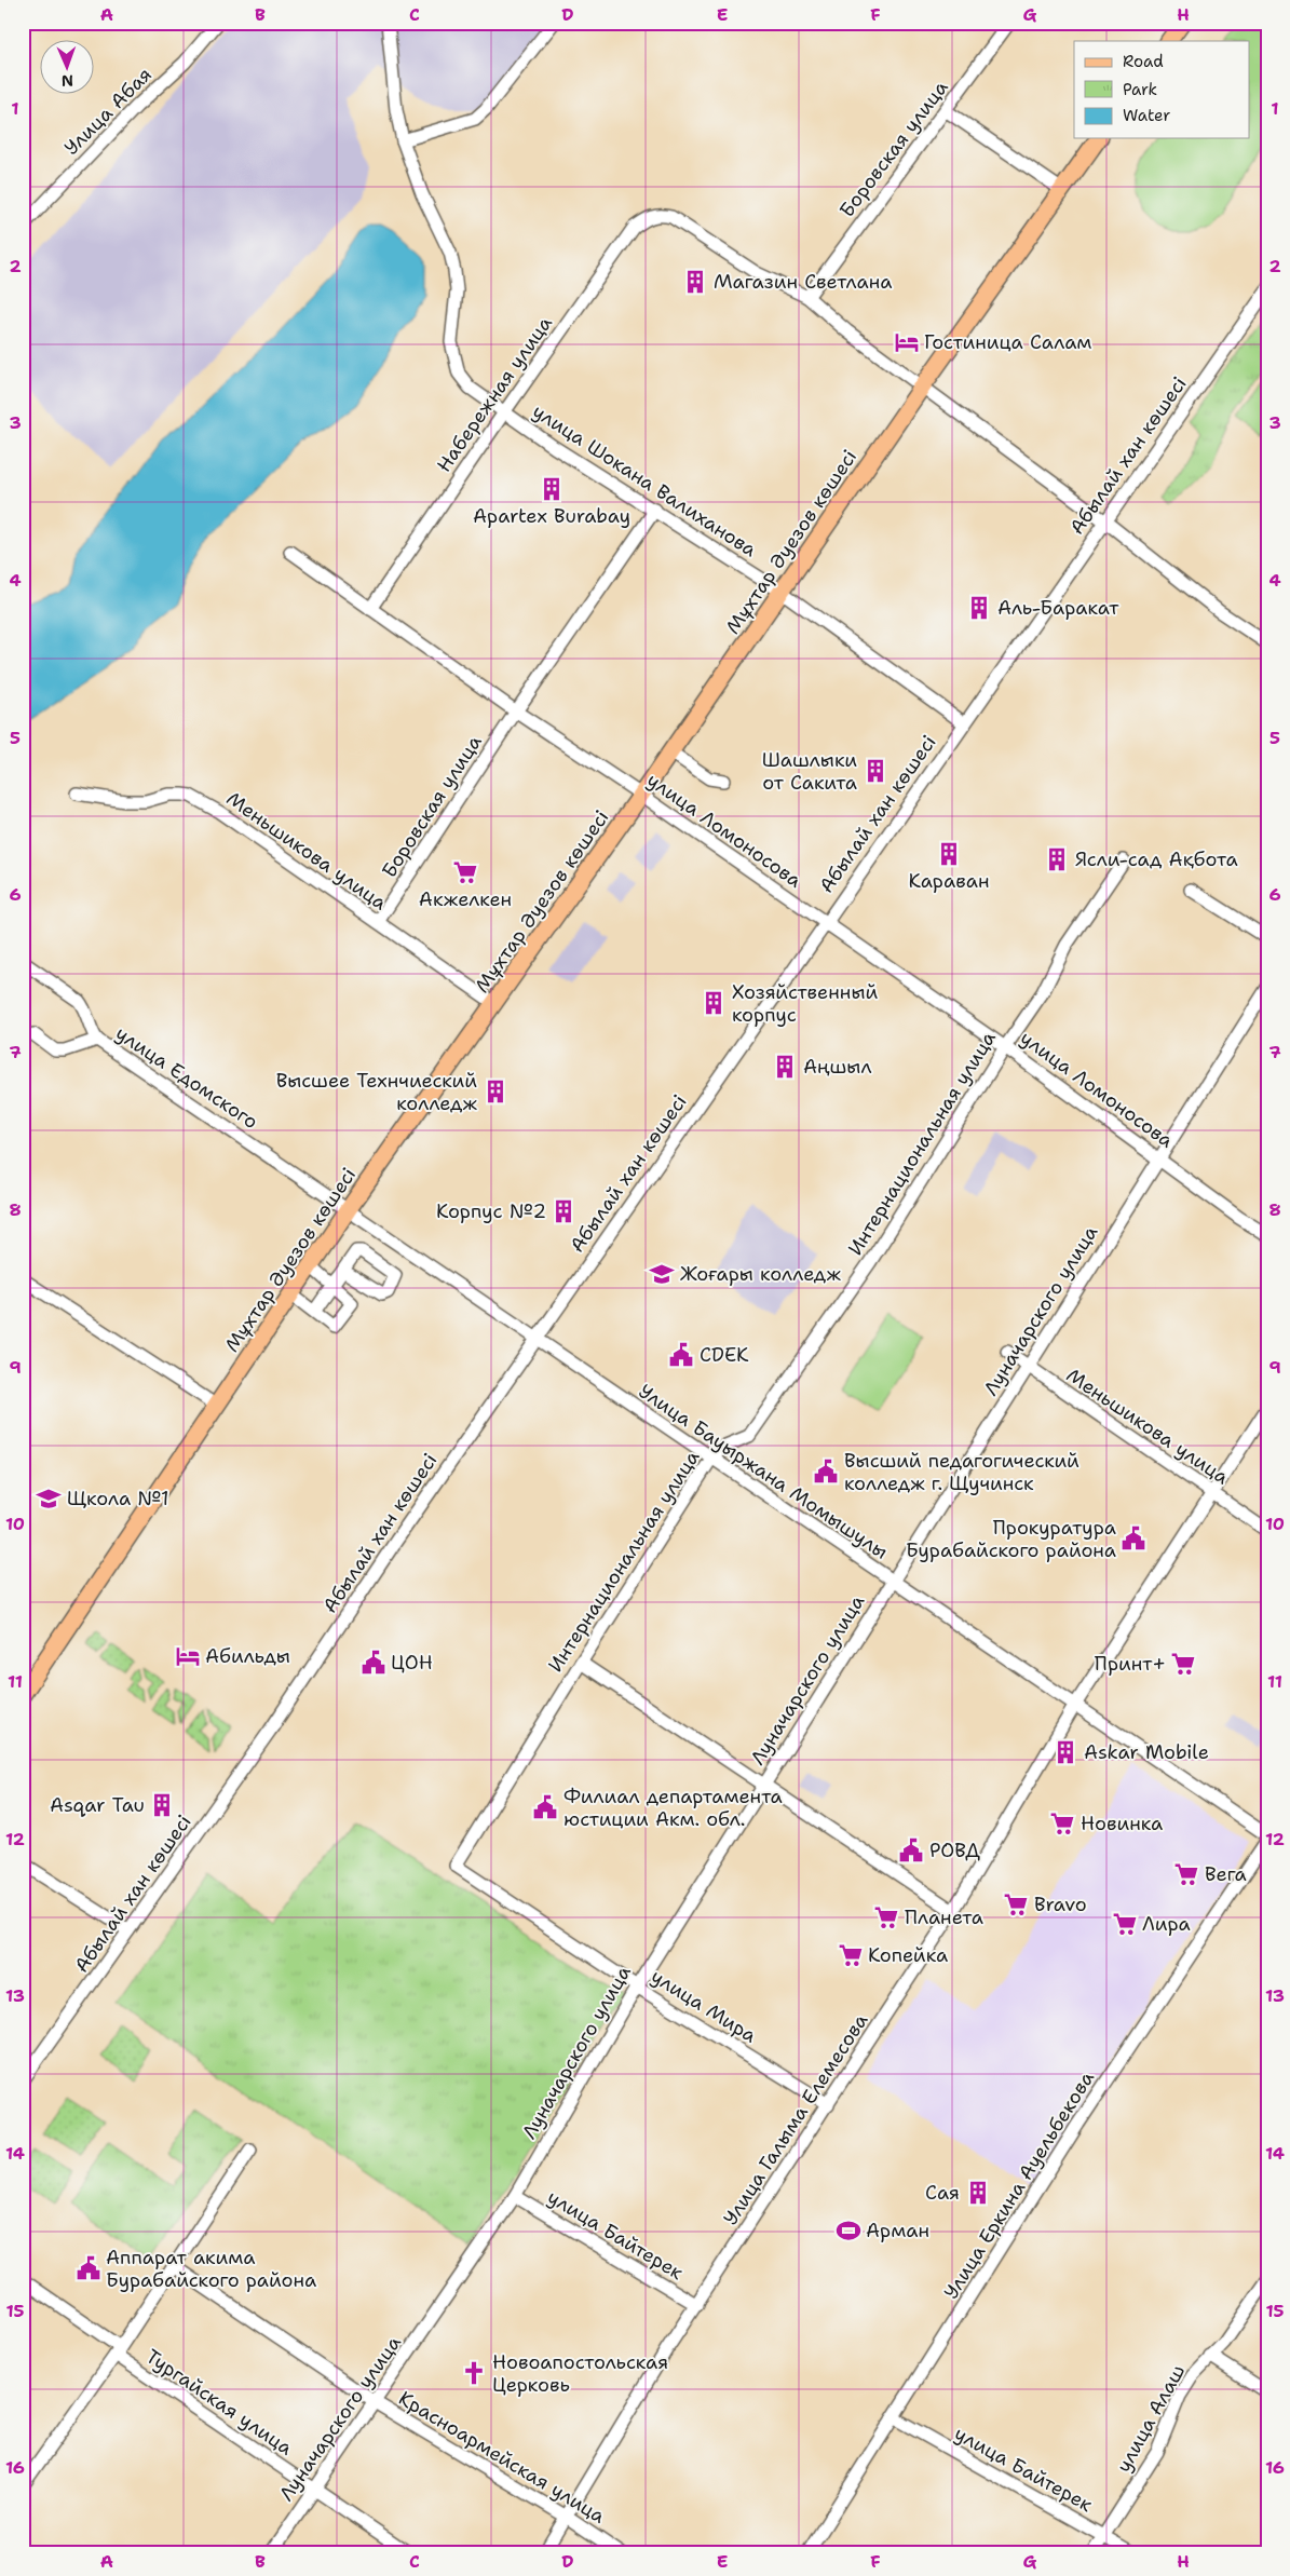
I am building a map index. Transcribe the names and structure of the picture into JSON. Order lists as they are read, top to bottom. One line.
{"streets":{"main road":["Мұхтар Әуезов көшесі"],"street":["Улица Абая","Боровская улица","Набережная улица","Абылай хан көшесі","улица Шокана Валиханова","улица Ломоносова","Меньшикова улица","улица Едомского","Интернациональная улица","Луначарского улица","Улица Бауыржана Момышулы","улица Мира","Улица Галыма Елемесова","Улица Еркина Ауельбекова","улица Байтерек","Тургайская улица","улица Алаш","Красноармейская улица"]},"crossings":[["Боровская улица","Набережная улица"],["Боровская улица","улица Шокана Валиханова"],["Боровская улица","улица Ломоносова"],["Боровская улица","Меньшикова улица"],["Набережная улица","улица Шокана Валиханова"],["Набережная улица","улица Ломоносова"],["Абылай хан көшесі","улица Шокана Валиханова"],["Абылай хан көшесі","улица Ломоносова"],["Абылай хан көшесі","Улица Бауыржана Момышулы"],["улица Шокана Валиханова","Мұхтар Әуезов көшесі"],["Мұхтар Әуезов көшесі","улица Ломоносова"],["Мұхтар Әуезов көшесі","Меньшикова улица"],["Мұхтар Әуезов көшесі","улица Едомского"],["Мұхтар Әуезов көшесі","Улица Бауыржана Момышулы"],["улица Ломоносова","Интернациональная улица"],["улица Ломоносова","Луначарского улица"],["Меньшикова улица","Луначарского улица"],["Меньшикова улица","Улица Галыма Елемесова"],["улица Едомского","Улица Бауыржана Момышулы"],["Интернациональная улица","Улица Бауыржана Момышулы"],["Интернациональная улица","улица Мира"],["Луначарского улица","Улица Бауыржана Момышулы"],["Луначарского улица","улица Мира"],["Луначарского улица","улица Байтерек"],["Луначарского улица","Тургайская улица"],["Луначарского улица","Красноармейская улица"],["Улица Бауыржана Момышулы","Улица Галыма Елемесова"],["Улица Бауыржана Момышулы","Улица Еркина Ауельбекова"],["улица Мира","Улица Галыма Елемесова"],["Улица Галыма Елемесова","улица Байтерек"],["Улица Галыма Елемесова","Красноармейская улица"],["Улица Еркина Ауельбекова","улица Байтерек"],["улица Байтерек","улица Алаш"]],"places":{"building":["Магазин Светлана","Apartex Burabay","Аль-Баракат","Шашлыки от Сакита","Караван","Ясли-сад Ақбота","Хозяйственный корпус","Аңшыл","Высшее Технчиеский колледж","Корпус №2","Askar Mobile","Asqar Tau","Сая"],"hotel":["Гостиница Салам","Абильды"],"supermarket":["Акжелкен","Принт+","Новинка","Вега","Bravo","Планета","Лира","Копейка"],"school or university":["Жоғары колледж","Щкола №1"],"public building":["CDEK","Высший педагогический колледж г. Щучинск","Прокуратура Бурабайского района","ЦОН","Филиал департамента юстиции Акм. обл.","РОВД","Аппарат акима Бурабайского района"],"sports":["Арман"],"church":["Новоапостольская Церковь"]},"legend":["Road","Park","Water"],"north":"bottom","grid":{"columns":["A","B","C","D","E","F","G","H"],"rows":["1","2","3","4","5","6","7","8","9","10","11","12","13","14","15","16"]}}
